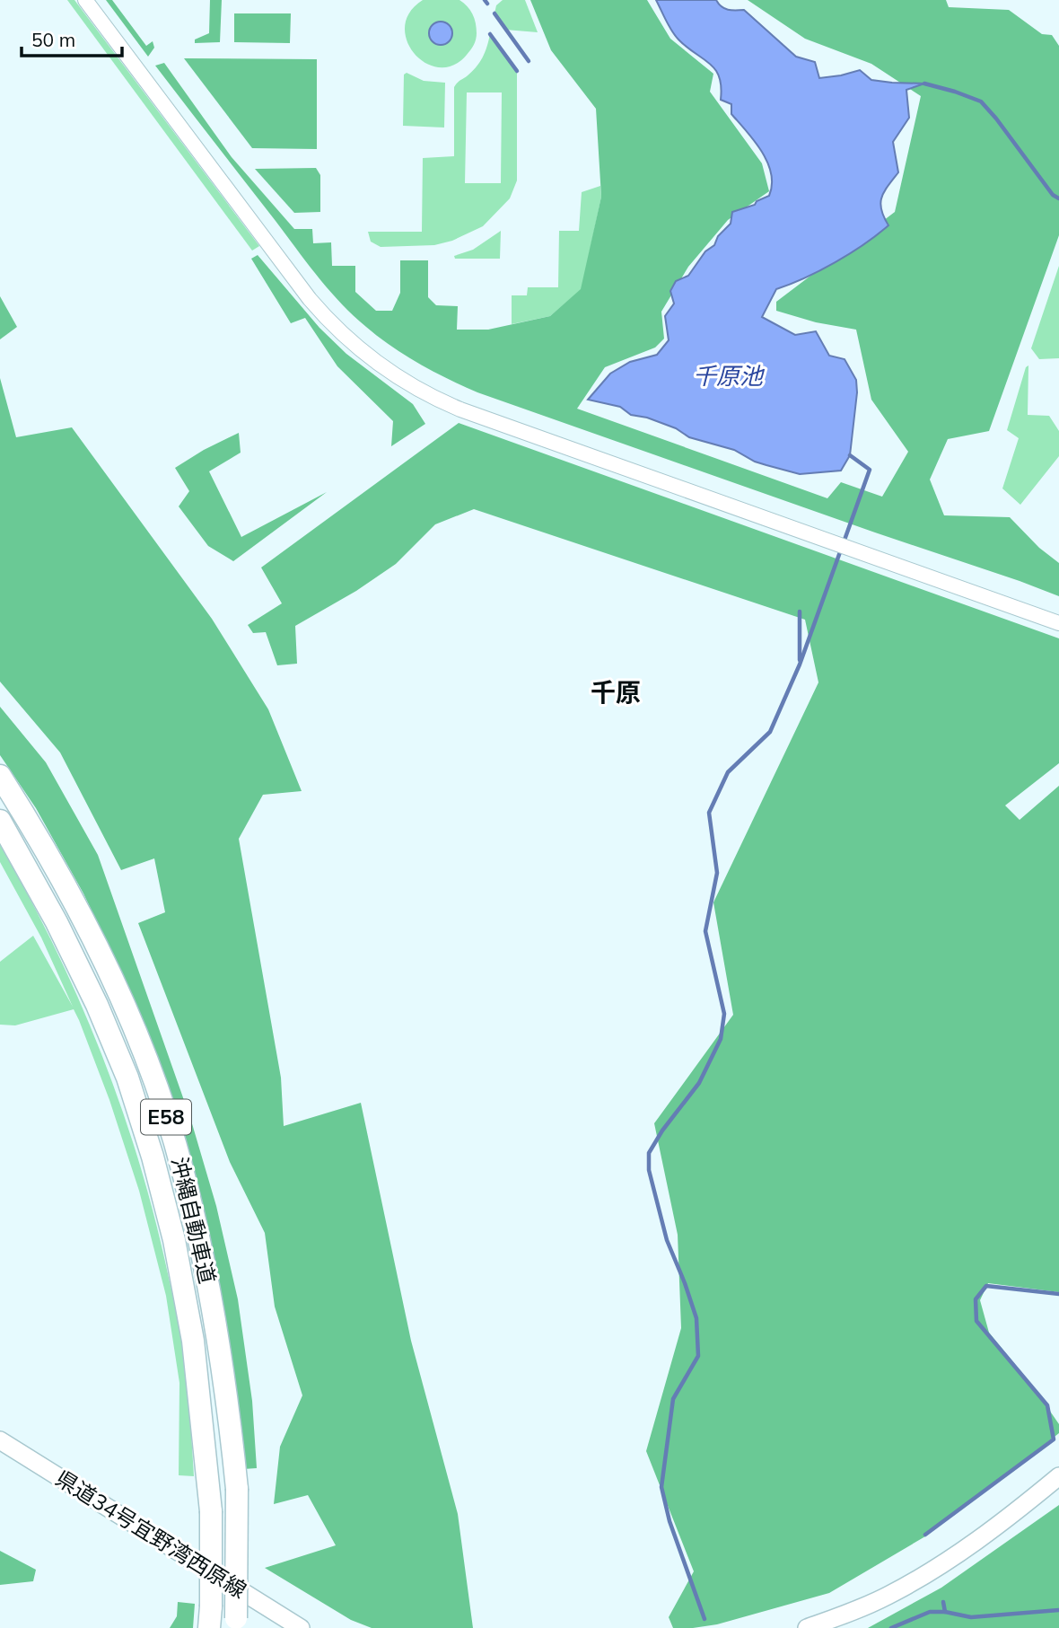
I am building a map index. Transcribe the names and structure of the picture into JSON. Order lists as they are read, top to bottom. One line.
{"streets":{"highway":["E58","沖縄自動車道"],"main road":["県道34号宜野湾西原線"]},"districts":["千原"],"water":["千原池"],"scale_bar":"50 m"}
